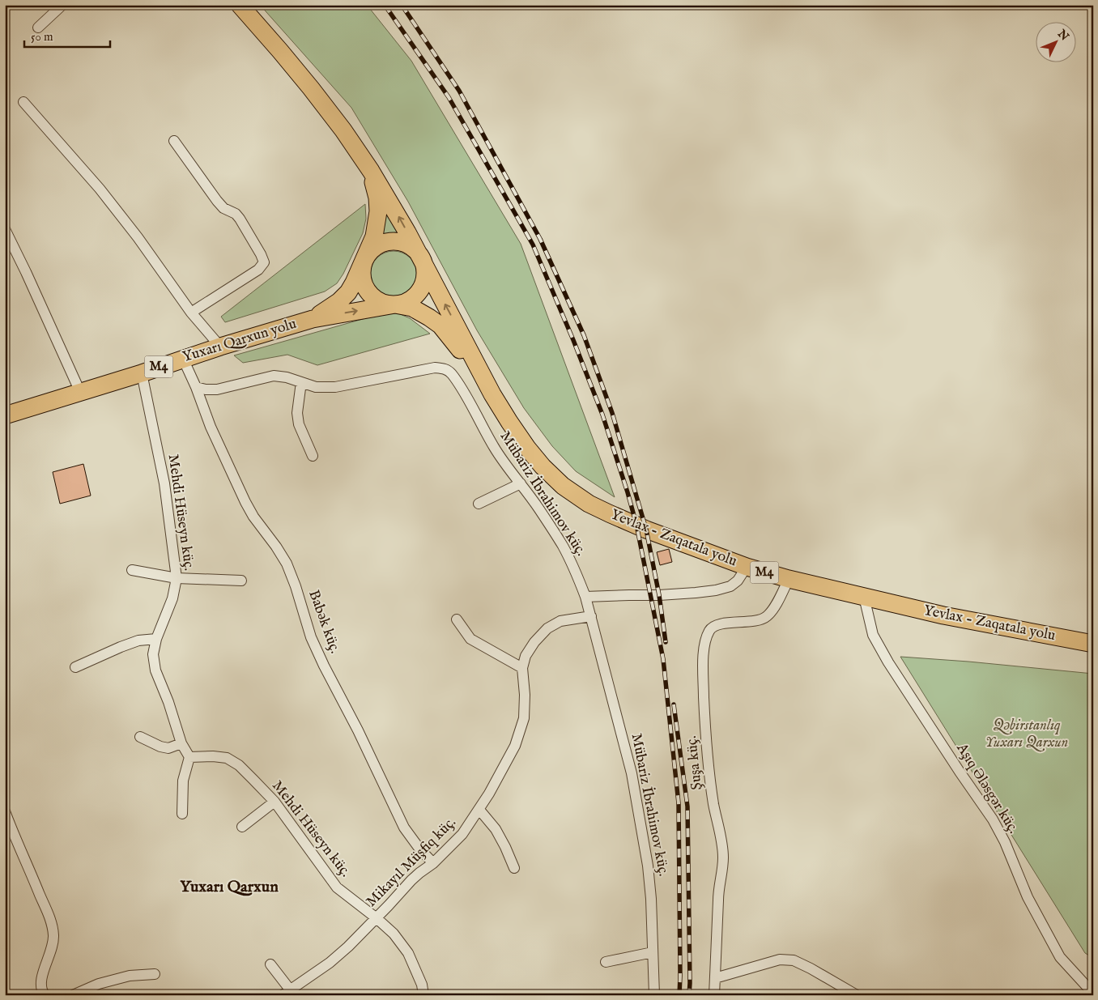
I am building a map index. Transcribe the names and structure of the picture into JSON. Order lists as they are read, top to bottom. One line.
{"streets":{"highway":["Yuxarı Qarxun yolu","M4","Yevlax - Zaqatala yolu"],"street":["Mübariz İbrahimov küç.","Mehdi Hüseyn küç.","Babək küç.","Şuşa küç.","Aşıq Ələsgər küç.","Mikayıl Müşfiq küç."]},"crossings":[["Yuxarı Qarxun yolu","Mehdi Hüseyn küç."],["Mübariz İbrahimov küç.","Babək küç."],["Mehdi Hüseyn küç.","Mikayıl Müşfiq küç."],["Yevlax - Zaqatala yolu","Şuşa küç."],["Yevlax - Zaqatala yolu","Aşıq Ələsgər küç."],["Babək küç.","Mikayıl Müşfiq küç."]],"districts":["Yuxarı Qarxun"],"parks":["Qəbirstanlıq Yuxarı Qarxun"],"scale_bar":"50 m","north":"top right"}
